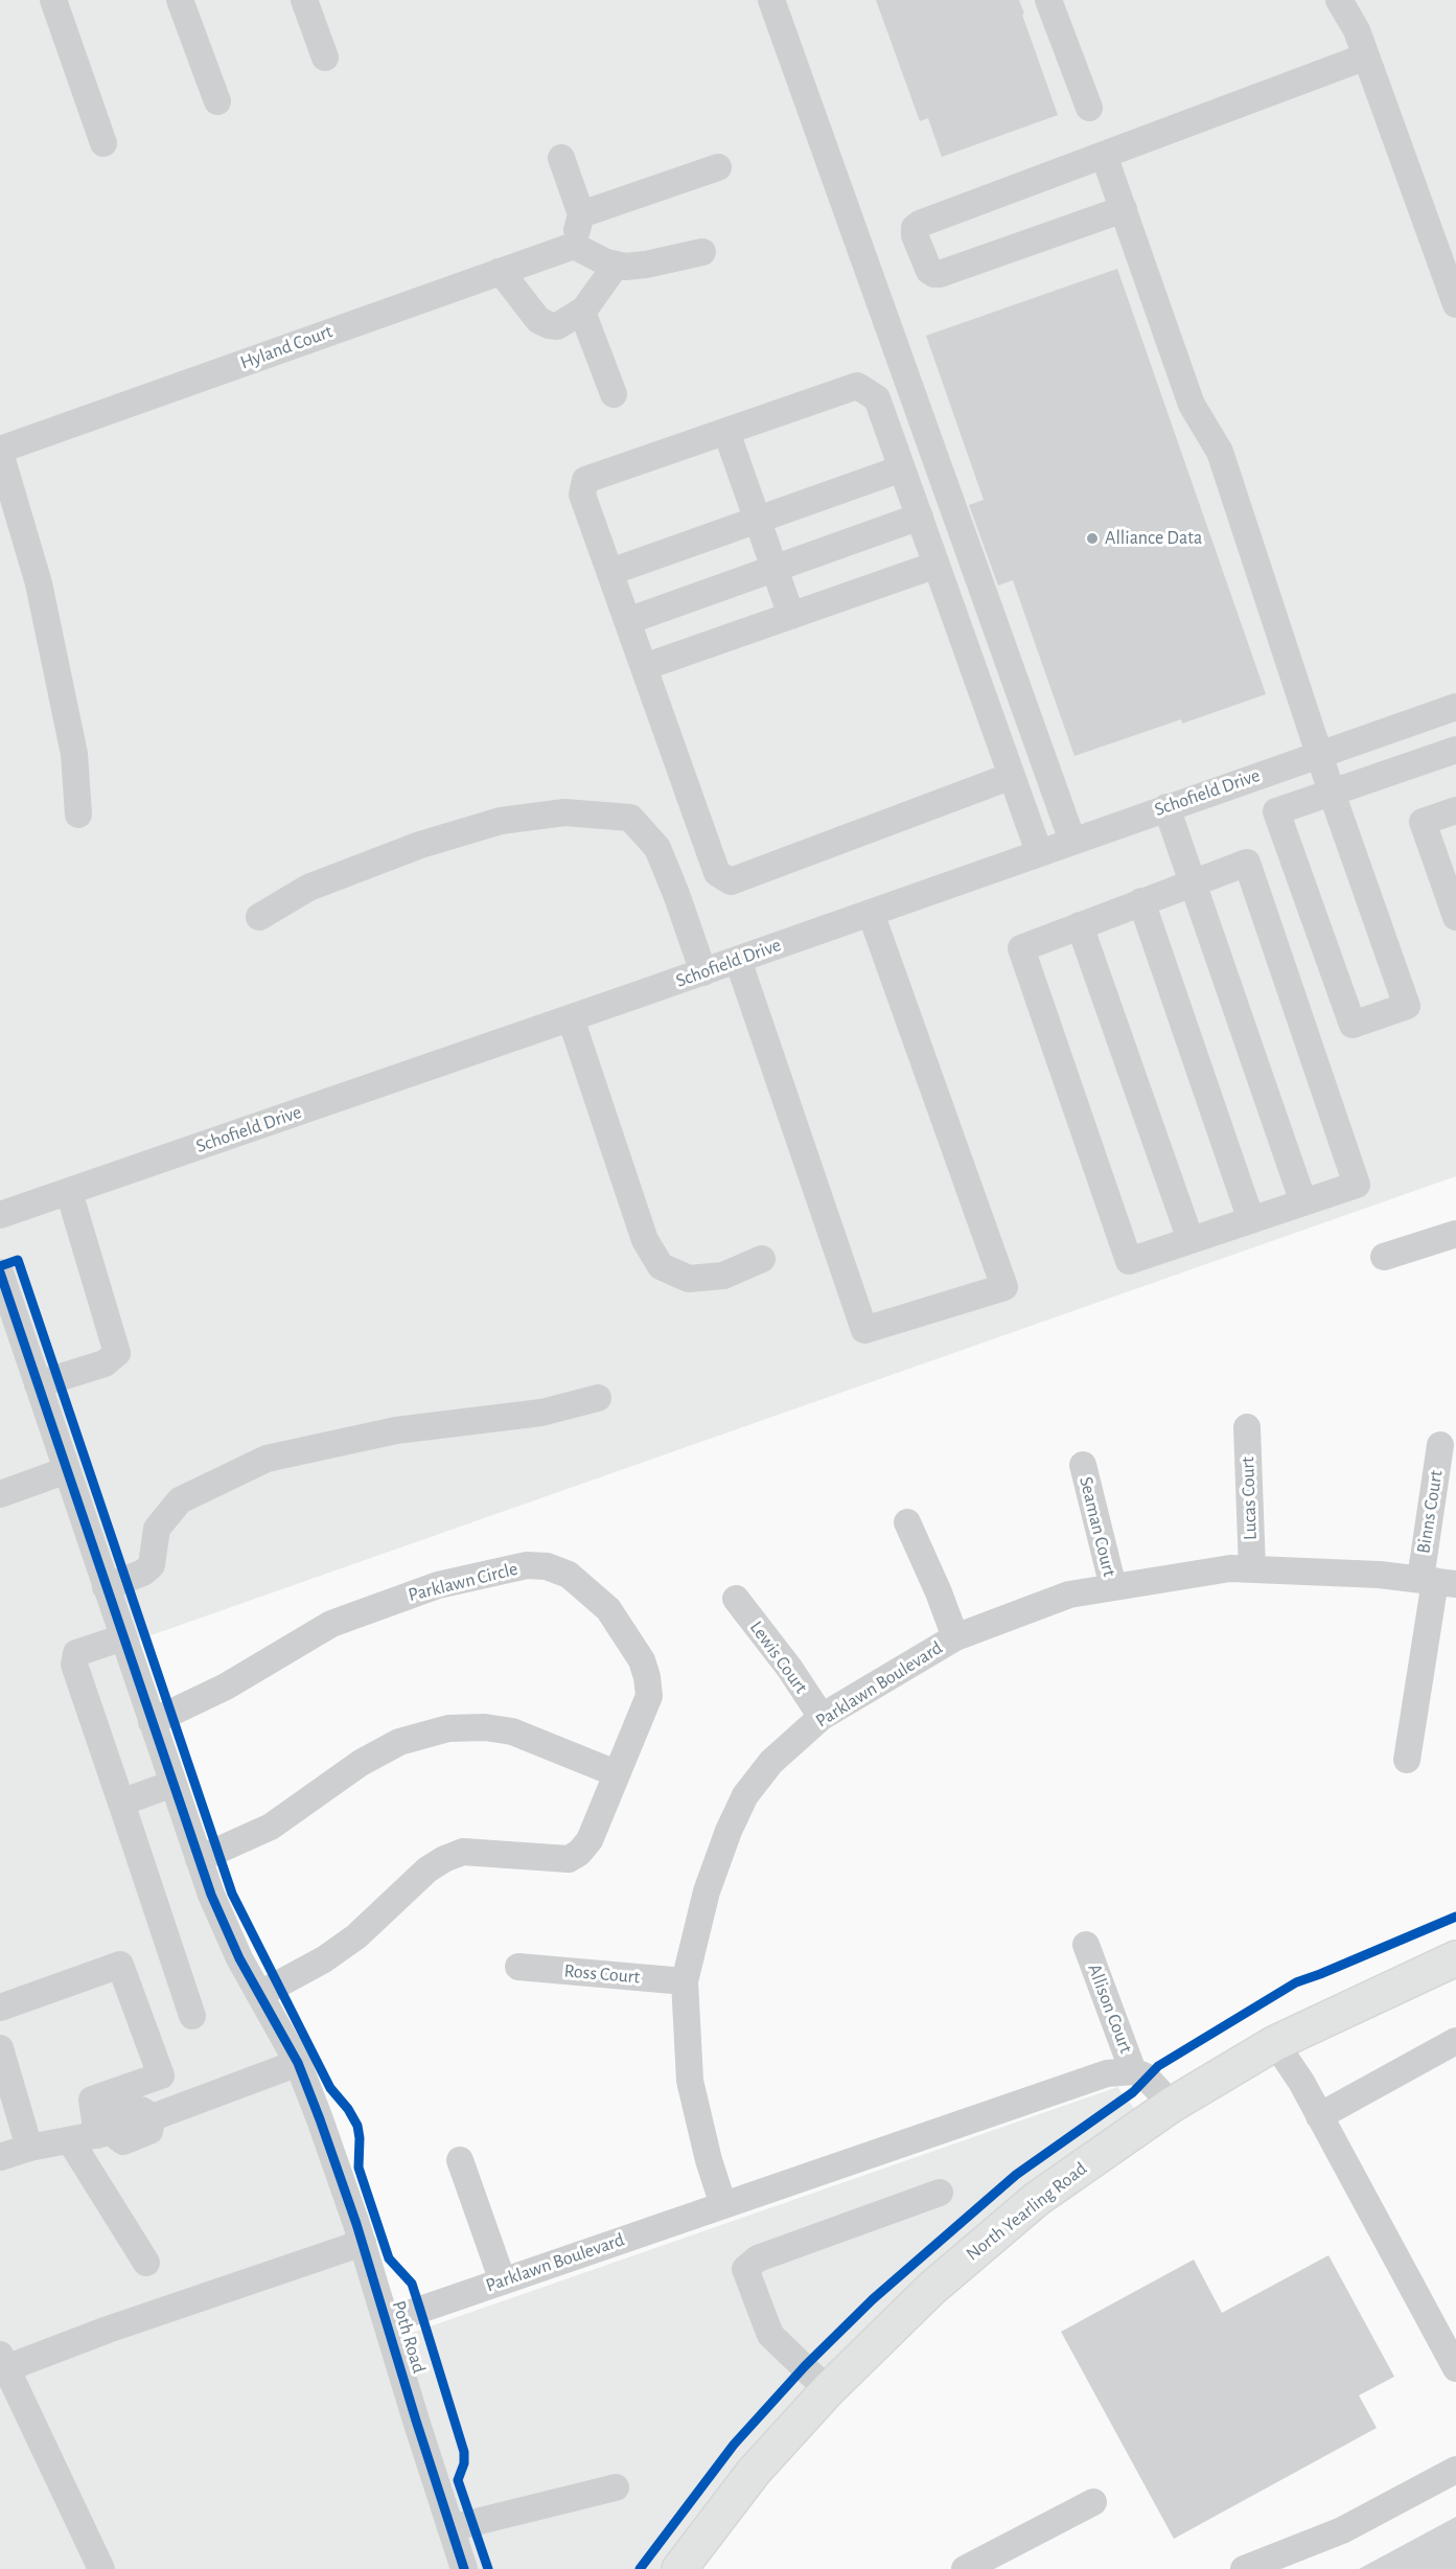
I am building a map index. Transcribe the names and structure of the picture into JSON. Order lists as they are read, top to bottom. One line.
{"streets":{"main road":["North Yearling Road"],"street":["Hyland Court","Schofield Drive","Lucas Court","Binns Court","Seaman Court","Parklawn Circle","Lewis Court","Parklawn Boulevard","Ross Court","Allison Court","Poth Road"]},"crossings":[["Lucas Court","Parklawn Boulevard"],["Binns Court","Parklawn Boulevard"],["Seaman Court","Parklawn Boulevard"],["Parklawn Circle","Poth Road"],["Lewis Court","Parklawn Boulevard"],["Parklawn Boulevard","Ross Court"],["Parklawn Boulevard","Allison Court"],["Parklawn Boulevard","Poth Road"]],"places":["Alliance Data"]}
